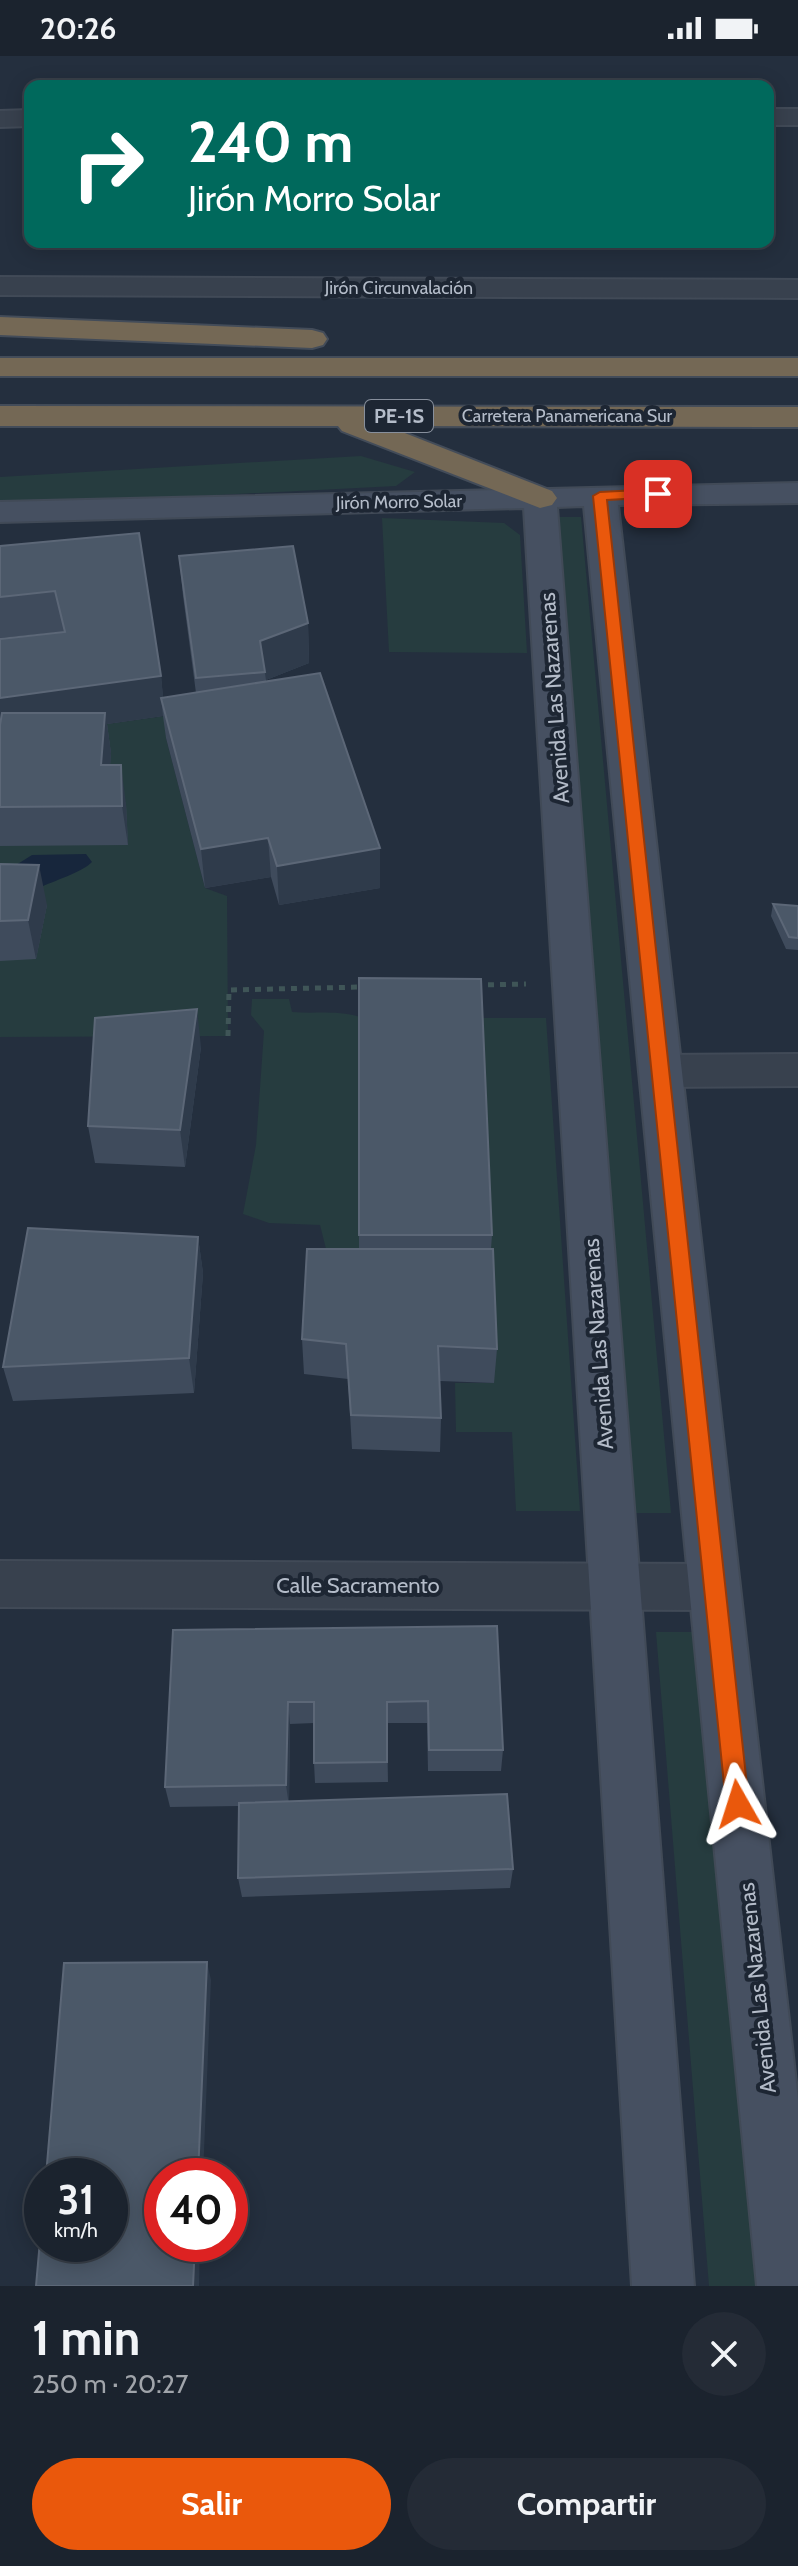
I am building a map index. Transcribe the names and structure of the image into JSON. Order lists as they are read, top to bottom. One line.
{"streets":{"highway":["PE-1S","Carretera Panamericana Sur"],"street":["Jirón Circunvalación","Jirón Morro Solar","Avenida Las Nazarenas","Calle Sacramento"]},"crossings":[["Jirón Morro Solar","Avenida Las Nazarenas"],["Avenida Las Nazarenas","Calle Sacramento"]],"page":{"status":"20:26","turn":["240 m","Jirón Morro Solar"],"speed":"31 km/h","limit":"40","heading":["1 min","250 m · 20:27"],"buttons":["Salir","Compartir"]}}
